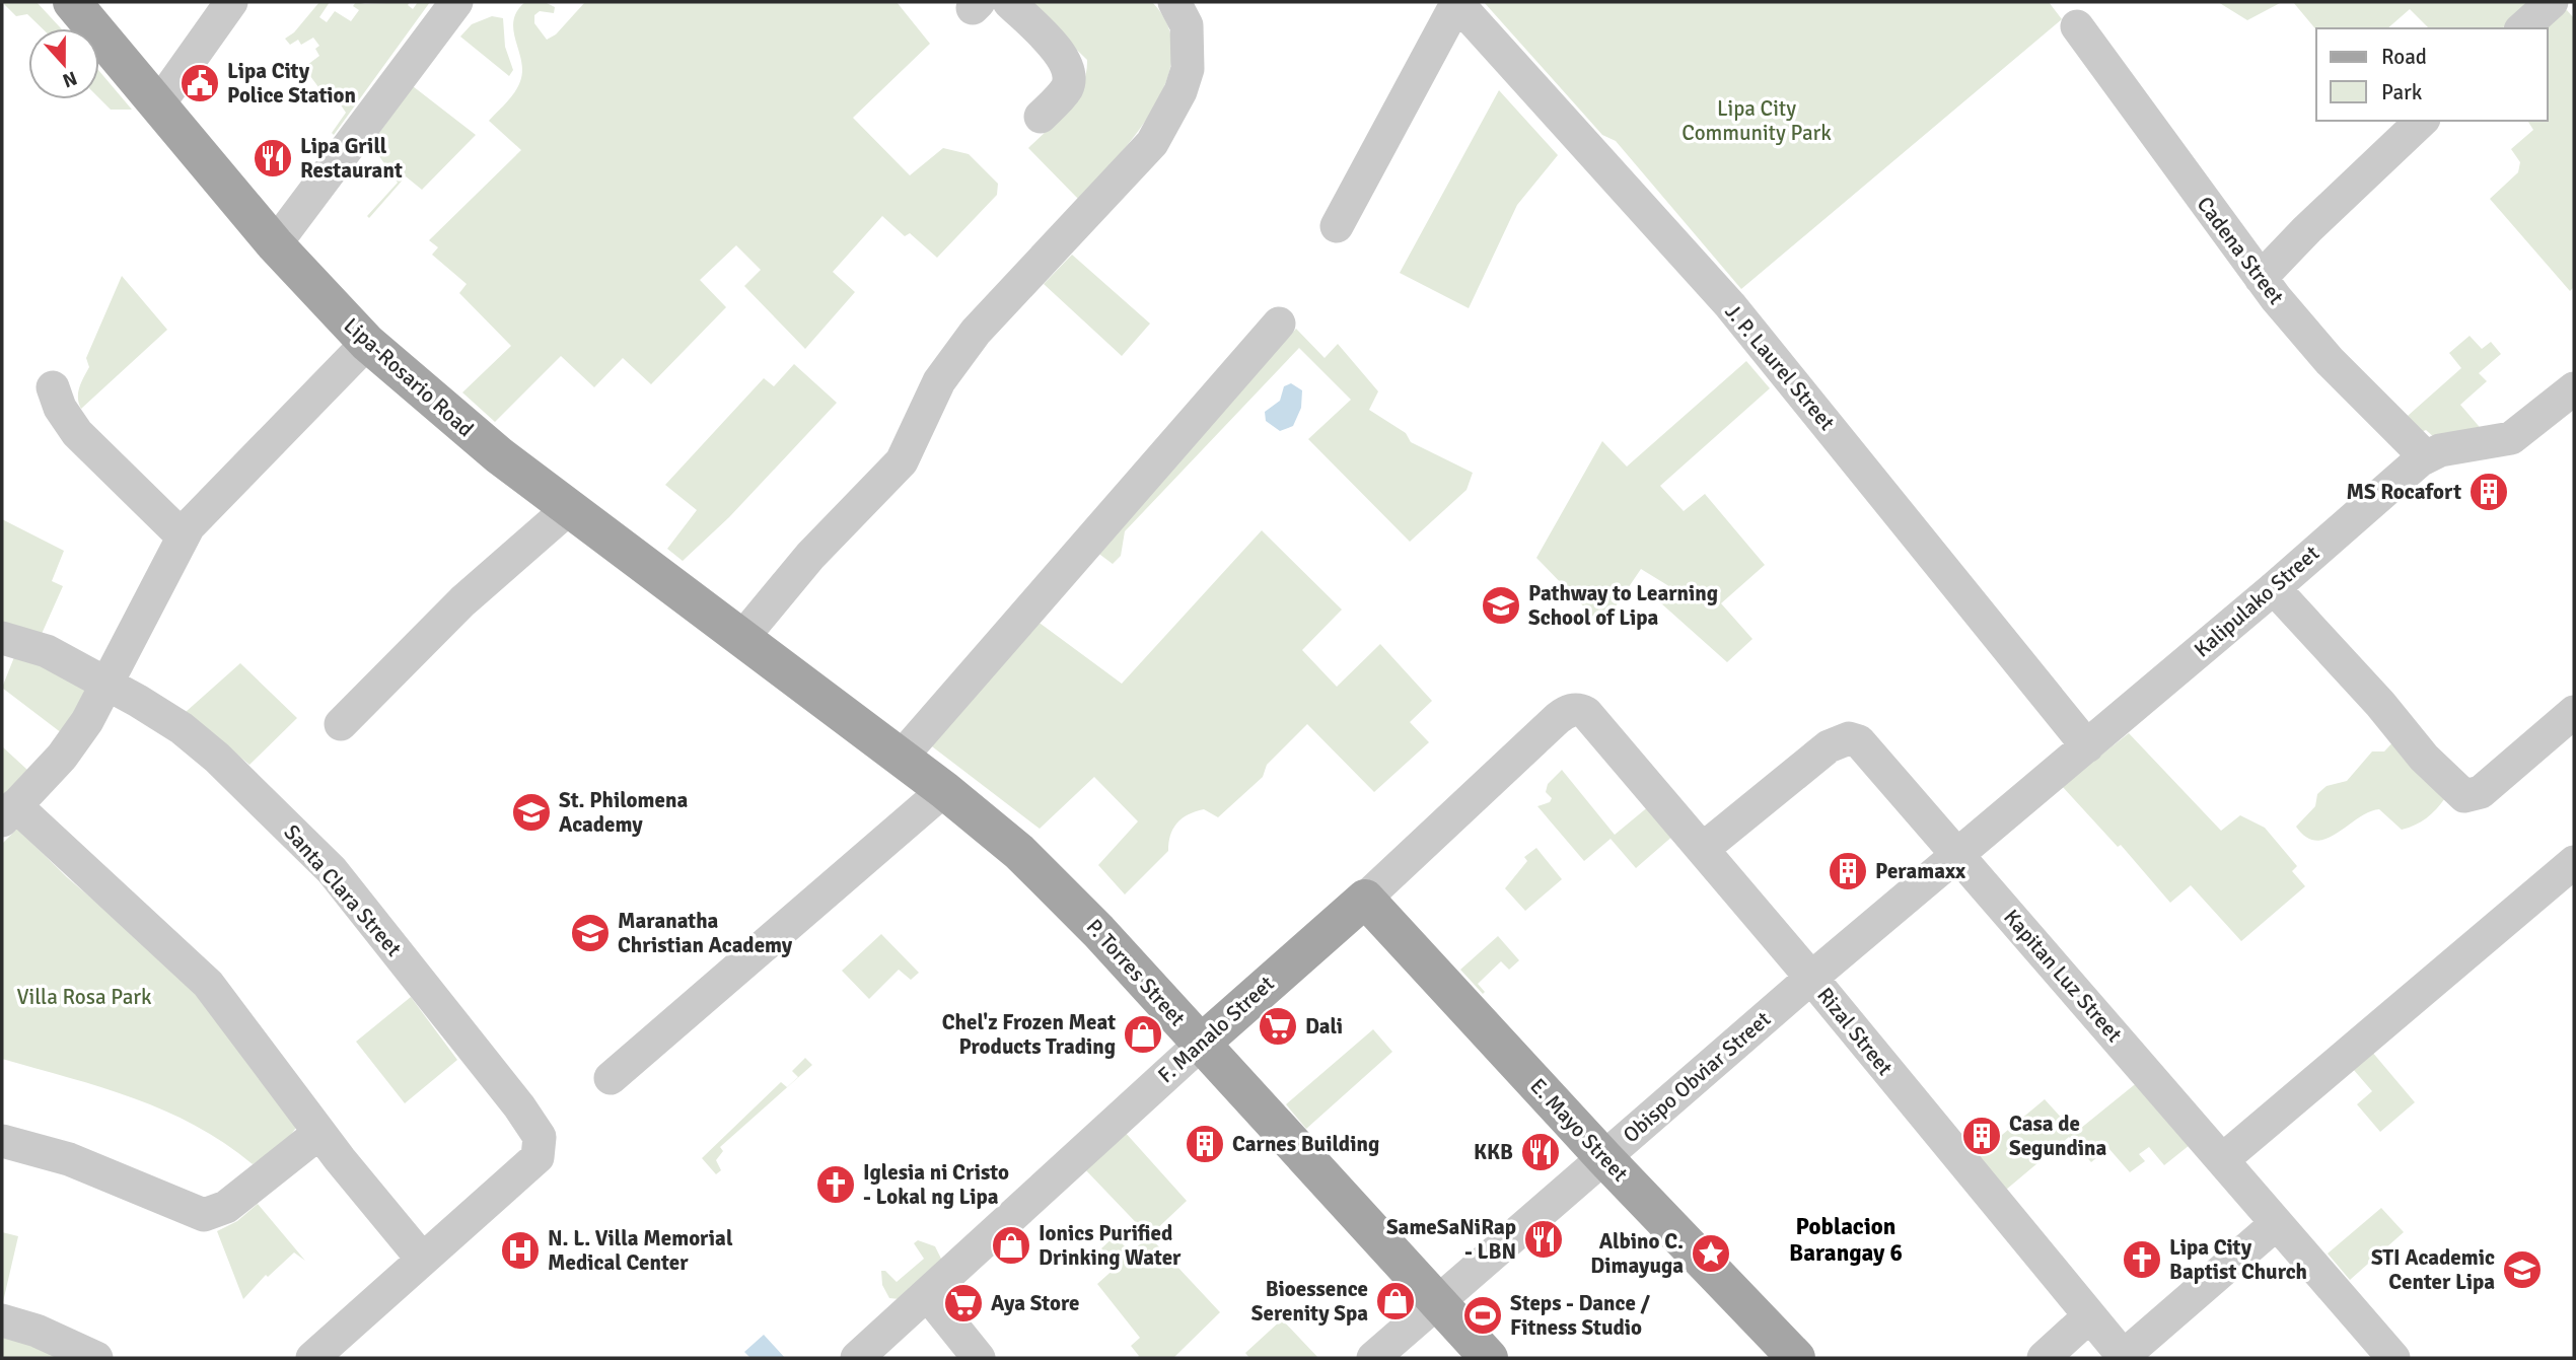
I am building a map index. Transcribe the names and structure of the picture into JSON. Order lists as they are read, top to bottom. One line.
{"streets":{"main road":["Lipa-Rosario Road","P. Torres Street","F. Manalo Street","E. Mayo Street"],"street":["Cadena Street","J. P. Laurel Street","Kalipulako Street","Santa Clara Street","Kapitan Luz Street","Rizal Street","Obispo Obviar Street"]},"crossings":[["Cadena Street","Kalipulako Street"],["J. P. Laurel Street","Kalipulako Street"],["Lipa-Rosario Road","P. Torres Street"],["Kalipulako Street","Kapitan Luz Street"],["Kalipulako Street","Obispo Obviar Street"],["P. Torres Street","F. Manalo Street"],["P. Torres Street","Obispo Obviar Street"],["Kapitan Luz Street","Rizal Street"],["Kapitan Luz Street","Obispo Obviar Street"],["F. Manalo Street","Rizal Street"],["F. Manalo Street","E. Mayo Street"],["Rizal Street","Obispo Obviar Street"],["Obispo Obviar Street","E. Mayo Street"]],"districts":["Poblacion Barangay 6"],"parks":["Lipa City Community Park","Villa Rosa Park"],"places":{"public building":["Lipa City Police Station"],"restaurant":["Lipa Grill Restaurant","KKB","SameSaNiRap - LBN"],"building":["MS Rocafort","Peramaxx","Casa de Segundina","Carnes Building"],"school or university":["Pathway to Learning School of Lipa","St. Philomena Academy","Maranatha Christian Academy","STI Academic Center Lipa"],"supermarket":["Dali","Aya Store"],"shop":["Chel'z Frozen Meat Products Trading","Ionics Purified Drinking Water","Bioessence Serenity Spa"],"church":["Iglesia ni Cristo - Lokal ng Lipa","Lipa City Baptist Church"],"hospital":["N. L. Villa Memorial Medical Center"],"place":["Albino C. Dimayuga"],"sports":["Steps - Dance / Fitness Studio"]},"legend":["Road","Park"],"north":"bottom"}
